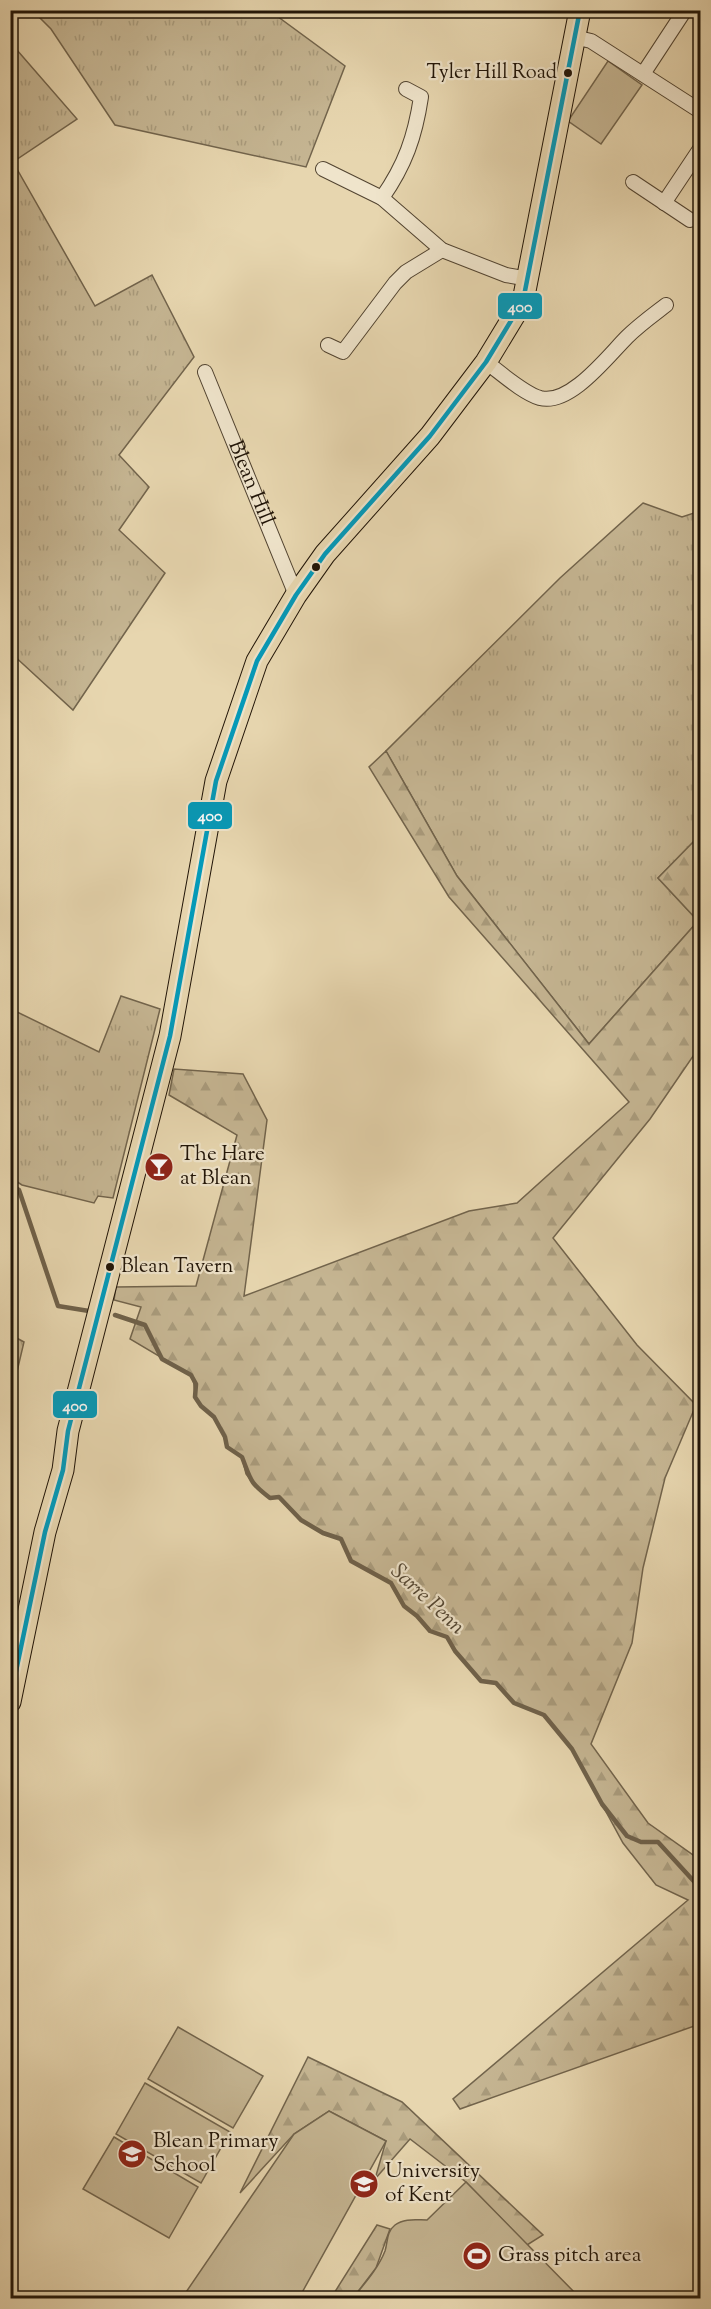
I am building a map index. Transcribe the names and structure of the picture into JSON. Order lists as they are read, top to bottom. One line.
{"streets":{"street":["Blean Hill"]},"water":["Sarre Penn"],"places":{"other":["Tyler Hill Road","Blean Tavern"],"bar":["The Hare at Blean"],"school or university":["Blean Primary School","University of Kent"],"sports":["Grass pitch area"]},"lines":["transit line 400"]}
